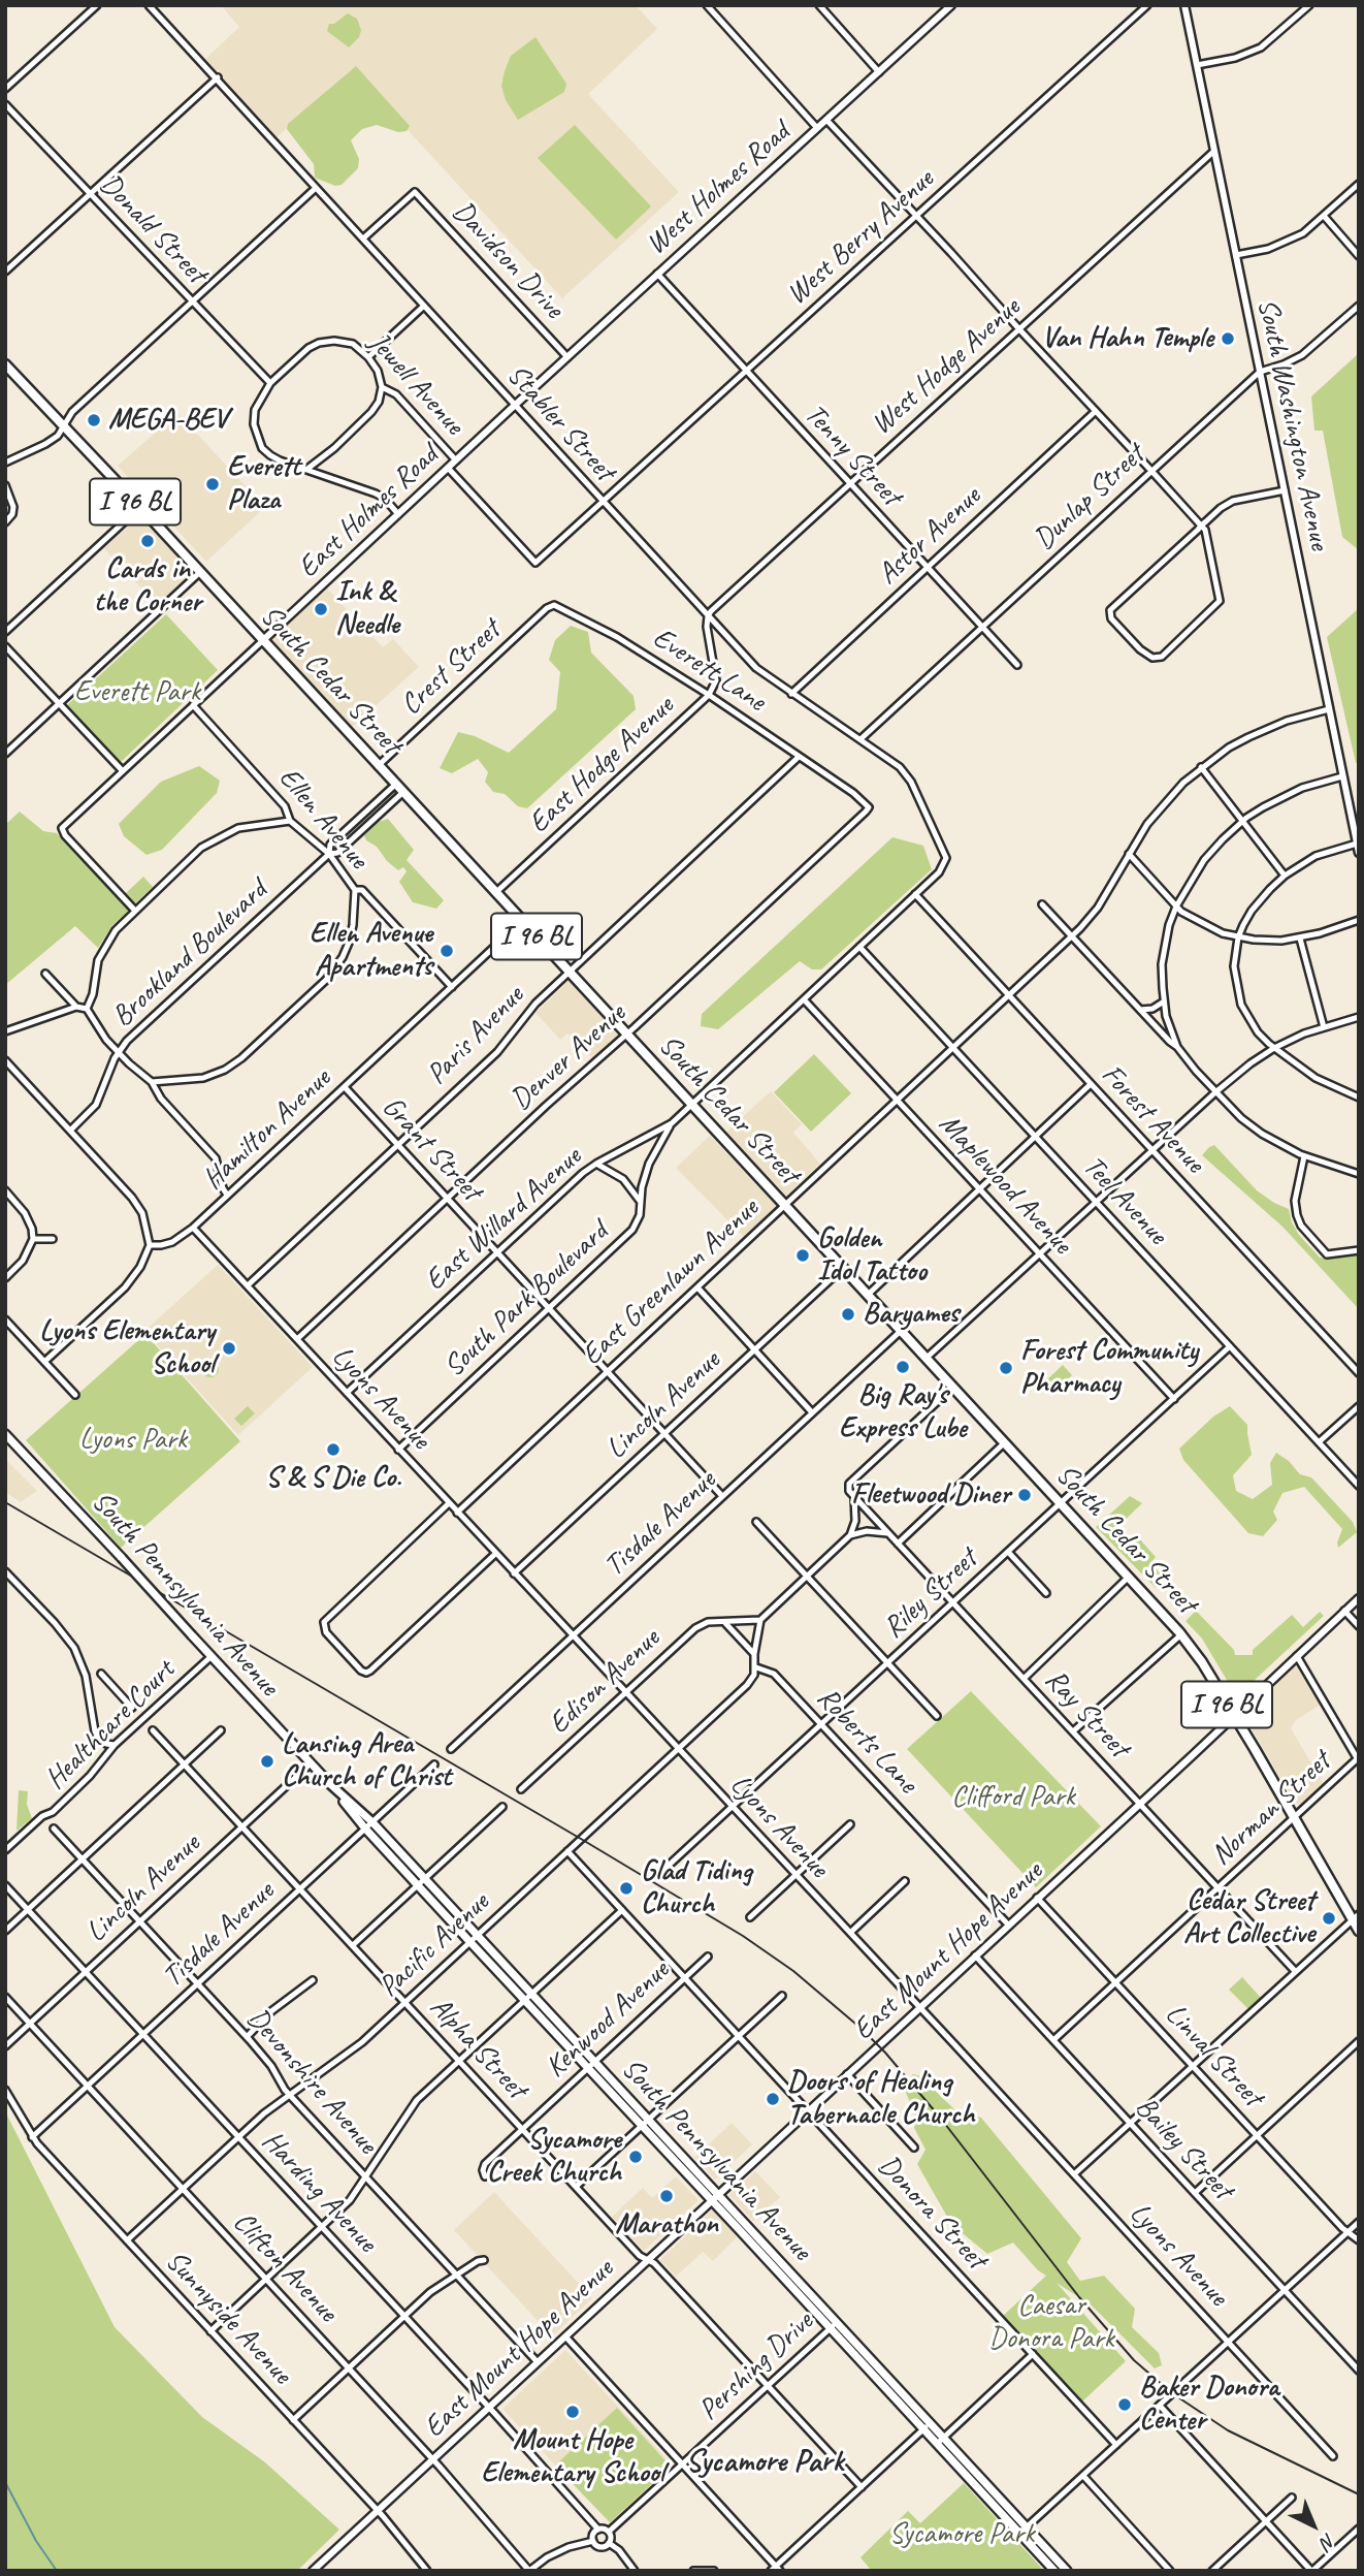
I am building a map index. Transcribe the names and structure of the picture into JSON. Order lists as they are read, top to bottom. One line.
{"streets":{"main road":["I 96 BL","South Cedar Street","South Pennsylvania Avenue"],"street":["West Holmes Road","Donald Street","West Berry Avenue","Davidson Drive","West Hodge Avenue","Jewell Avenue","Stabler Street","South Washington Avenue","Tenny Street","Dunlap Street","East Holmes Road","Astor Avenue","Crest Street","Everett Lane","East Hodge Avenue","Ellen Avenue","Brookland Boulevard","Paris Avenue","Denver Avenue","Forest Avenue","Hamilton Avenue","Grant Street","Maplewood Avenue","Teel Avenue","East Willard Avenue","East Greenlawn Avenue","South Park Boulevard","Lyons Avenue","Lincoln Avenue","Tisdale Avenue","Riley Street","Edison Avenue","Ray Street","Healthcare Court","Roberts Lane","Norman Street","Pacific Avenue","East Mount Hope Avenue","Kenwood Avenue","Alpha Street","Linval Street","Devonshire Avenue","Bailey Street","Harding Avenue","Donora Street","Clifton Avenue","Sunnyside Avenue","Pershing Drive"]},"crossings":[["West Holmes Road","Davidson Drive"],["West Holmes Road","Stabler Street"],["West Holmes Road","Tenny Street"],["West Holmes Road","East Holmes Road"],["Donald Street","Jewell Avenue"],["West Berry Avenue","Jewell Avenue"],["West Berry Avenue","Stabler Street"],["West Berry Avenue","Tenny Street"],["Davidson Drive","Stabler Street"],["West Hodge Avenue","Stabler Street"],["West Hodge Avenue","South Washington Avenue"],["West Hodge Avenue","Tenny Street"],["West Hodge Avenue","East Hodge Avenue"],["Jewell Avenue","East Holmes Road"],["Stabler Street","Dunlap Street"],["Stabler Street","East Holmes Road"],["Stabler Street","Astor Avenue"],["Stabler Street","East Hodge Avenue"],["Stabler Street","East Willard Avenue"],["South Washington Avenue","Dunlap Street"],["South Washington Avenue","East Greenlawn Avenue"],["Tenny Street","Dunlap Street"],["Tenny Street","Astor Avenue"],["East Holmes Road","South Cedar Street"],["East Holmes Road","Ellen Avenue"],["Crest Street","Everett Lane"],["Crest Street","South Cedar Street"],["Everett Lane","East Hodge Avenue"],["Everett Lane","Paris Avenue"],["Everett Lane","Denver Avenue"],["South Cedar Street","East Hodge Avenue"],["South Cedar Street","Brookland Boulevard"],["South Cedar Street","Paris Avenue"],["South Cedar Street","Denver Avenue"],["South Cedar Street","Hamilton Avenue"],["South Cedar Street","East Willard Avenue"],["South Cedar Street","East Greenlawn Avenue"],["South Cedar Street","Lincoln Avenue"],["South Cedar Street","Tisdale Avenue"],["South Cedar Street","Riley Street"],["South Cedar Street","Ray Street"],["South Cedar Street","Norman Street"],["South Cedar Street","East Mount Hope Avenue"],["Ellen Avenue","Brookland Boulevard"],["Ellen Avenue","Hamilton Avenue"],["Paris Avenue","Grant Street"],["Paris Avenue","Lyons Avenue"],["Denver Avenue","Grant Street"],["Denver Avenue","Lyons Avenue"],["Forest Avenue","East Willard Avenue"],["Forest Avenue","East Greenlawn Avenue"],["Hamilton Avenue","Grant Street"],["Hamilton Avenue","Lyons Avenue"],["Grant Street","East Willard Avenue"],["Grant Street","East Greenlawn Avenue"],["Grant Street","South Park Boulevard"],["Grant Street","Lincoln Avenue"],["Grant Street","Tisdale Avenue"],["Maplewood Avenue","East Willard Avenue"],["Maplewood Avenue","East Greenlawn Avenue"],["Maplewood Avenue","Riley Street"],["Teel Avenue","East Willard Avenue"],["Teel Avenue","East Greenlawn Avenue"],["Teel Avenue","Riley Street"],["East Willard Avenue","South Park Boulevard"],["East Willard Avenue","Lyons Avenue"],["East Greenlawn Avenue","Lyons Avenue"],["South Park Boulevard","Lyons Avenue"],["Lyons Avenue","Lincoln Avenue"],["Lyons Avenue","Tisdale Avenue"],["Lyons Avenue","Riley Street"],["Lyons Avenue","Edison Avenue"],["Lyons Avenue","Pacific Avenue"],["Lyons Avenue","East Mount Hope Avenue"],["Lincoln Avenue","South Pennsylvania Avenue"],["Lincoln Avenue","Alpha Street"],["Lincoln Avenue","Devonshire Avenue"],["Lincoln Avenue","Harding Avenue"],["Lincoln Avenue","Clifton Avenue"],["Tisdale Avenue","South Pennsylvania Avenue"],["Tisdale Avenue","Alpha Street"],["Tisdale Avenue","Devonshire Avenue"],["Tisdale Avenue","Harding Avenue"],["Tisdale Avenue","Clifton Avenue"],["Tisdale Avenue","Sunnyside Avenue"],["South Pennsylvania Avenue","Healthcare Court"],["South Pennsylvania Avenue","Pacific Avenue"],["South Pennsylvania Avenue","East Mount Hope Avenue"],["South Pennsylvania Avenue","Kenwood Avenue"],["South Pennsylvania Avenue","Pershing Drive"],["Riley Street","Ray Street"],["Riley Street","Roberts Lane"],["Ray Street","Norman Street"],["Ray Street","East Mount Hope Avenue"],["Roberts Lane","Pacific Avenue"],["Roberts Lane","East Mount Hope Avenue"],["Norman Street","Linval Street"],["Norman Street","Bailey Street"],["Pacific Avenue","Alpha Street"],["Pacific Avenue","Devonshire Avenue"],["Pacific Avenue","Harding Avenue"],["Pacific Avenue","Donora Street"],["Pacific Avenue","Clifton Avenue"],["Pacific Avenue","Sunnyside Avenue"],["East Mount Hope Avenue","Alpha Street"],["East Mount Hope Avenue","Linval Street"],["East Mount Hope Avenue","Devonshire Avenue"],["East Mount Hope Avenue","Bailey Street"],["East Mount Hope Avenue","Harding Avenue"],["East Mount Hope Avenue","Donora Street"],["East Mount Hope Avenue","Clifton Avenue"],["East Mount Hope Avenue","Sunnyside Avenue"],["Kenwood Avenue","Alpha Street"],["Kenwood Avenue","Donora Street"],["Alpha Street","Pershing Drive"],["Harding Avenue","Pershing Drive"]],"districts":["Sycamore Park"],"parks":["Everett Park","Lyons Park","Clifford Park","Caesar Donora Park","Sycamore Park"],"places":["Van Hahn Temple","MEGA-BEV","Everett Plaza","Cards in the Corner","Ink & Needle","Ellen Avenue Apartments","Golden Idol Tattoo","Baryames","Lyons Elementary School","Big Ray's Express Lube","Forest Community Pharmacy","S & S Die Co.","Fleetwood Diner","Lansing Area Church of Christ","Glad Tiding Church","Cedar Street Art Collective","Doors of Healing Tabernacle Church","Sycamore Creek Church","Marathon","Baker Donora Center","Mount Hope Elementary School"],"north":"bottom right"}
